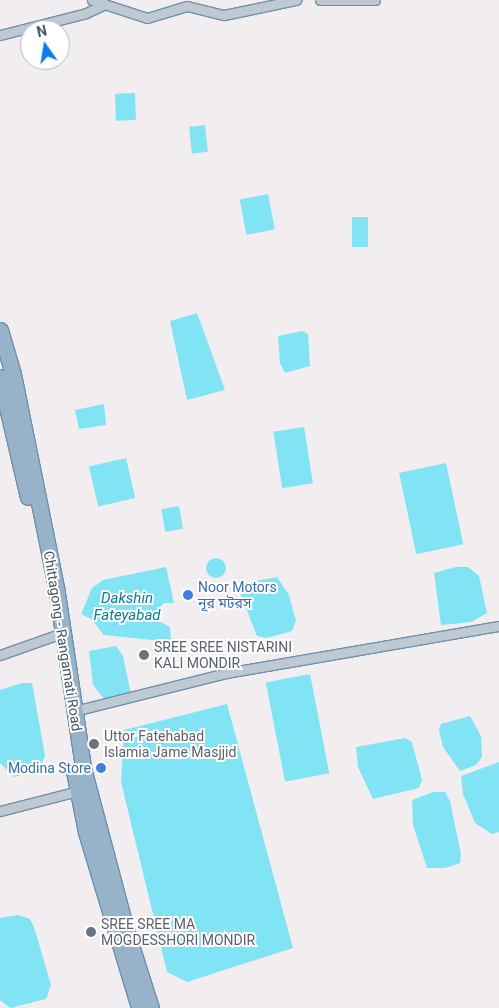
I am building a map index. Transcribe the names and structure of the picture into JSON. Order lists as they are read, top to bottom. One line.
{"streets":{"highway":["Chittagong - Rangamati Road"]},"water":["Dakshin Fateyabad"],"places":["Noor Motors নূর মটরস","SREE SREE NISTARINI KALI MONDIR","Uttor Fatehabad Islamia Jame Masjjid","Modina Store","SREE SREE MA MOGDESSHORI MONDIR"],"north":"top"}
